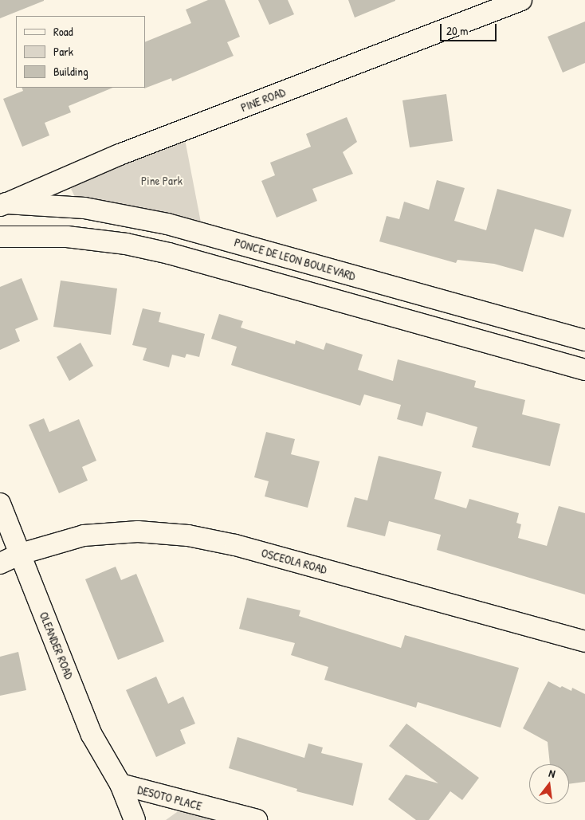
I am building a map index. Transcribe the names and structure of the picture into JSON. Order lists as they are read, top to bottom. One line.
{"streets":{"street":["PINE ROAD","PONCE DE LEON BOULEVARD","OSCEOLA ROAD","OLEANDER ROAD","DESOTO PLACE"]},"crossings":[["PINE ROAD","PONCE DE LEON BOULEVARD"],["OSCEOLA ROAD","OLEANDER ROAD"],["OLEANDER ROAD","DESOTO PLACE"]],"parks":["Pine Park"],"legend":["Road","Park","Building"],"scale_bar":"20 m","north":"top"}
